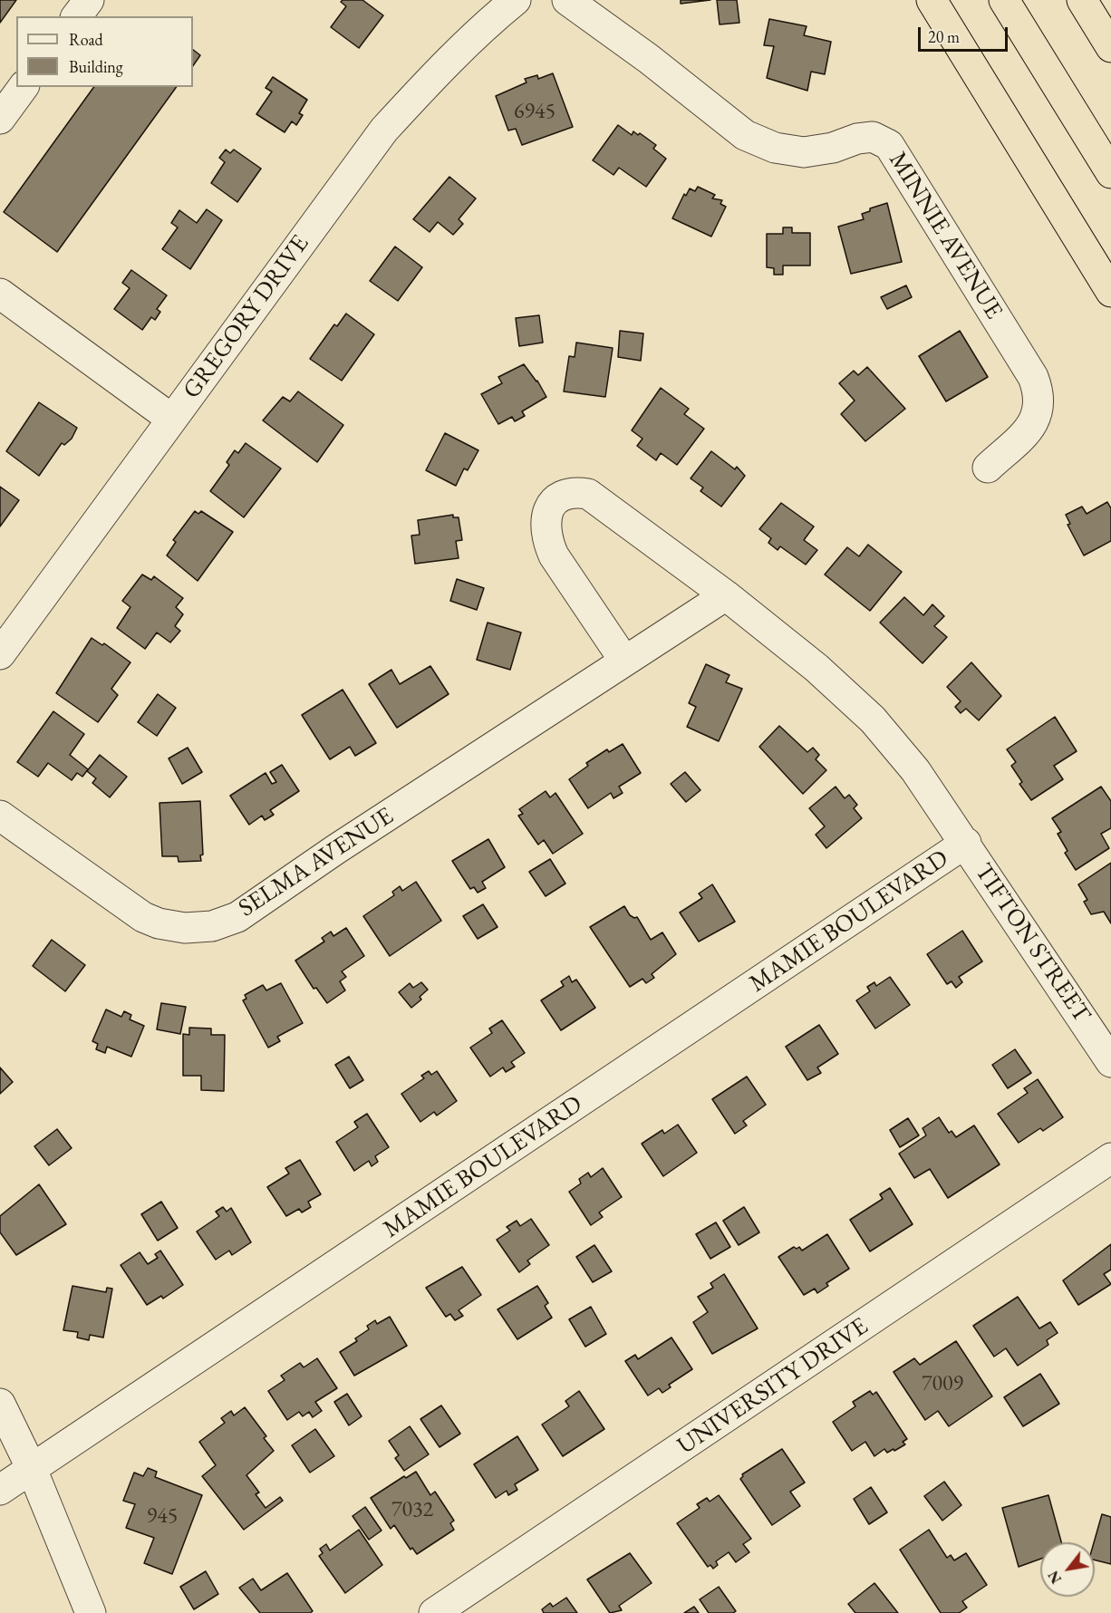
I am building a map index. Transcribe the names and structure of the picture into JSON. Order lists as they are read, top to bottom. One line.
{"streets":{"street":["MINNIE AVENUE","GREGORY DRIVE","SELMA AVENUE","MAMIE BOULEVARD","TIFTON STREET","UNIVERSITY DRIVE"]},"crossings":[["SELMA AVENUE","TIFTON STREET"],["MAMIE BOULEVARD","TIFTON STREET"]],"house_numbers":["6945","7009","7032","945"],"legend":["Road","Building"],"scale_bar":"20 m","north":"bottom left"}
